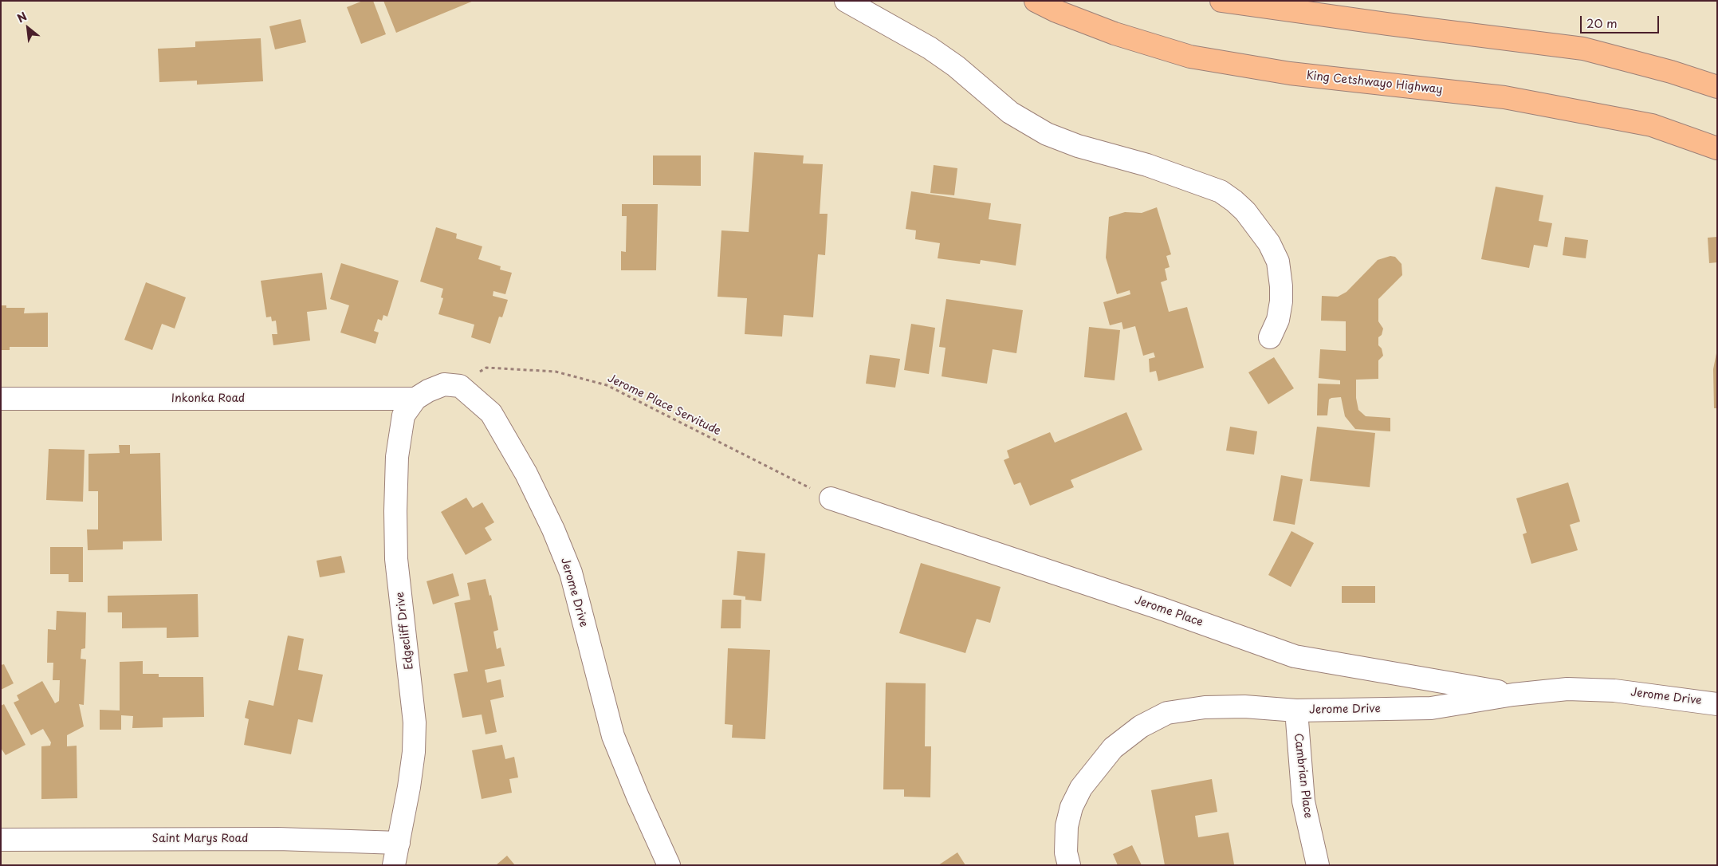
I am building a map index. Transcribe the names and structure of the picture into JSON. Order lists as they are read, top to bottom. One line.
{"streets":{"highway":["King Cetshwayo Highway"],"street":["Inkonka Road","Jerome Drive","Jerome Place","Edgecliff Drive","Cambrian Place","Saint Marys Road"],"path":["Jerome Place Servitude"]},"crossings":[["Inkonka Road","Edgecliff Drive"],["Jerome Place Servitude","Jerome Drive"],["Jerome Place Servitude","Jerome Place"],["Jerome Drive","Jerome Place"],["Jerome Drive","Cambrian Place"],["Edgecliff Drive","Saint Marys Road"]],"scale_bar":"20 m","north":"top left"}
